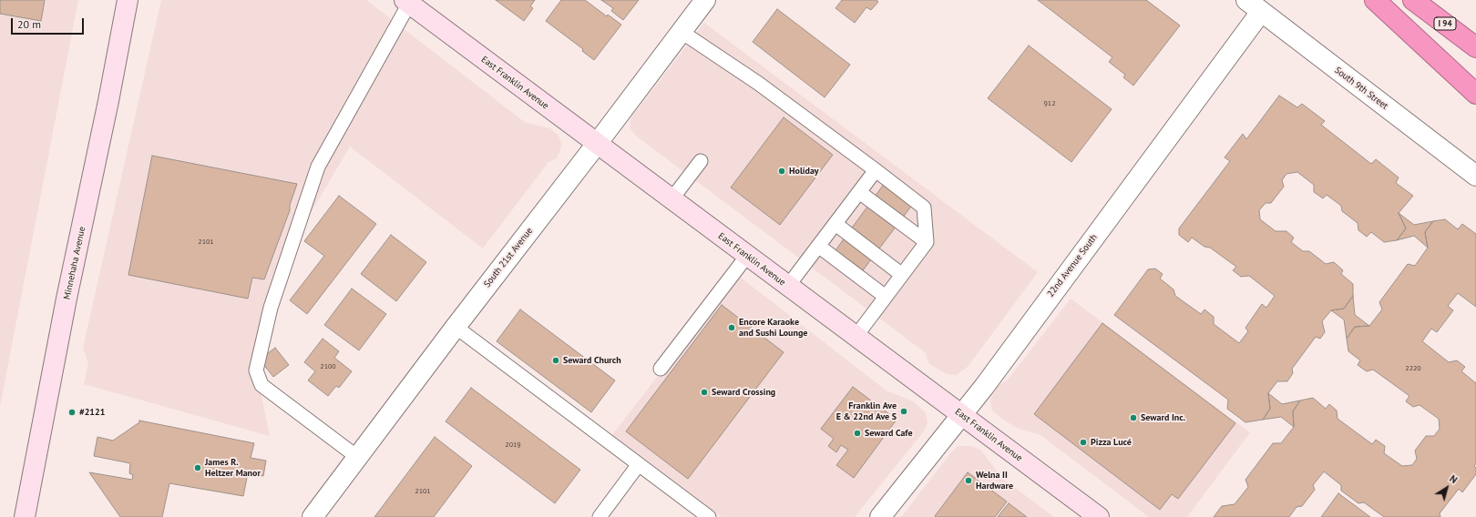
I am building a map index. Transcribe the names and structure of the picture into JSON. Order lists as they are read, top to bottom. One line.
{"streets":{"highway":["I 94"],"street":["East Franklin Avenue","South 9th Street","South 21st Avenue","Minnehaha Avenue","22nd Avenue South"]},"crossings":[["East Franklin Avenue","South 21st Avenue"],["East Franklin Avenue","22nd Avenue South"],["South 9th Street","22nd Avenue South"]],"places":["Holiday","Encore Karaoke and Sushi Lounge","Seward Church","Seward Crossing","Franklin Ave E & 22nd Ave S","#2121","Seward Inc.","Seward Cafe","Pizza Lucé","James R. Heltzer Manor","Welna II Hardware"],"house_numbers":["912","2101","2100","2220","2019","2101"],"scale_bar":"20 m","north":"top right"}
